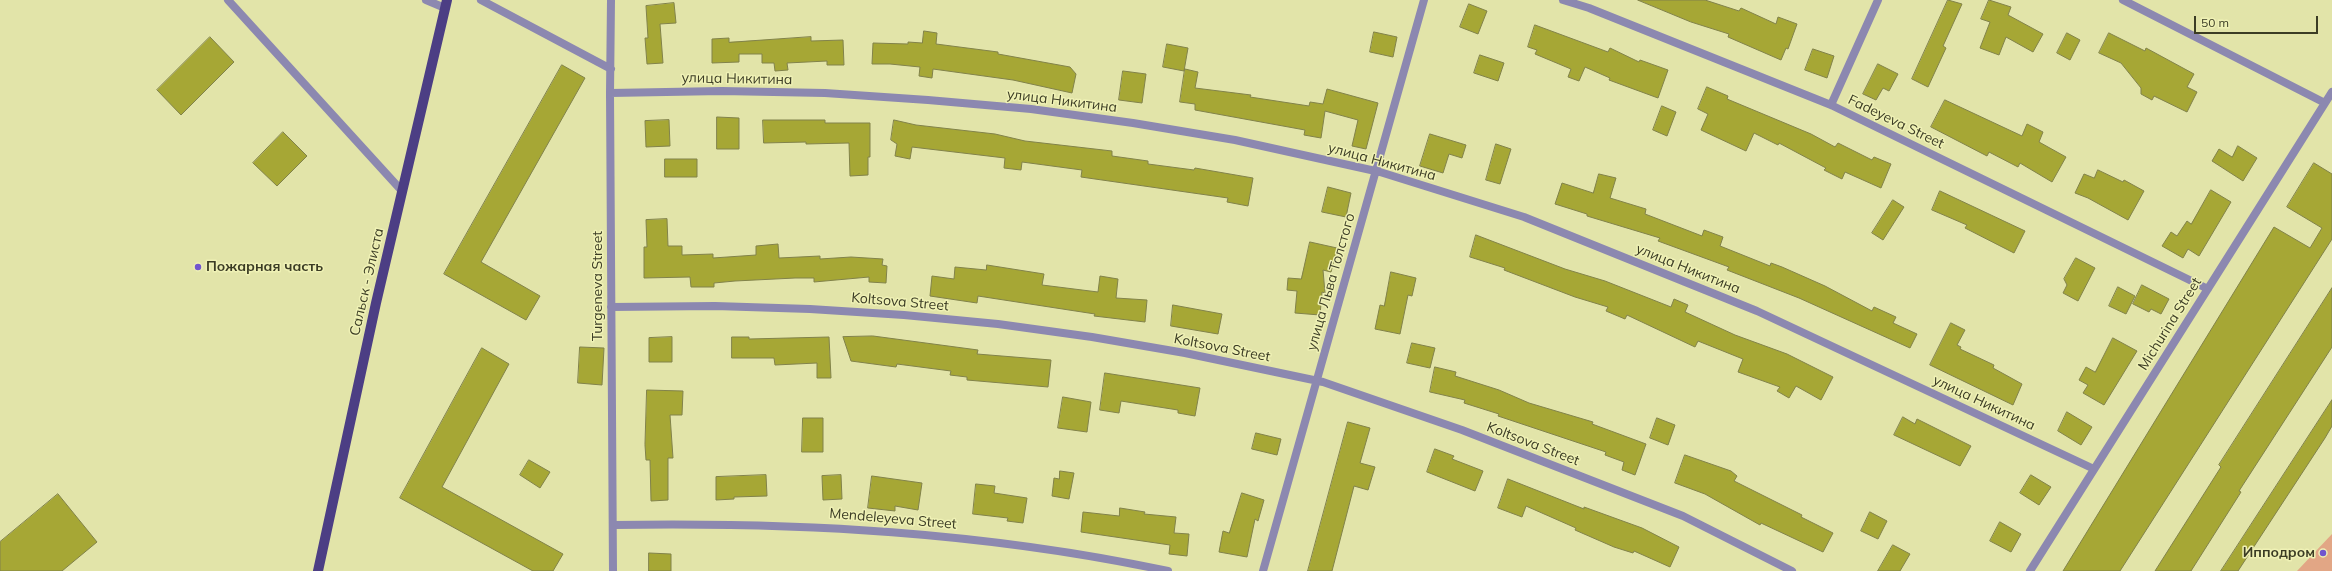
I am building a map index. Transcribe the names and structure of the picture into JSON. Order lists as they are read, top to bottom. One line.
{"streets":{"main road":["Сальск - Элиста"],"street":["улица Никитина","Fadeyeva Street","улица Льва Толстого","Turgeneva Street","Koltsova Street","Michurina Street","Mendeleyeva Street"]},"crossings":[["улица Никитина","улица Льва Толстого"],["улица Никитина","Turgeneva Street"],["улица Никитина","Michurina Street"],["Fadeyeva Street","Michurina Street"],["улица Льва Толстого","Koltsova Street"],["Turgeneva Street","Koltsova Street"],["Turgeneva Street","Mendeleyeva Street"]],"places":["Пожарная часть","Ипподром"],"scale_bar":"50 m"}
